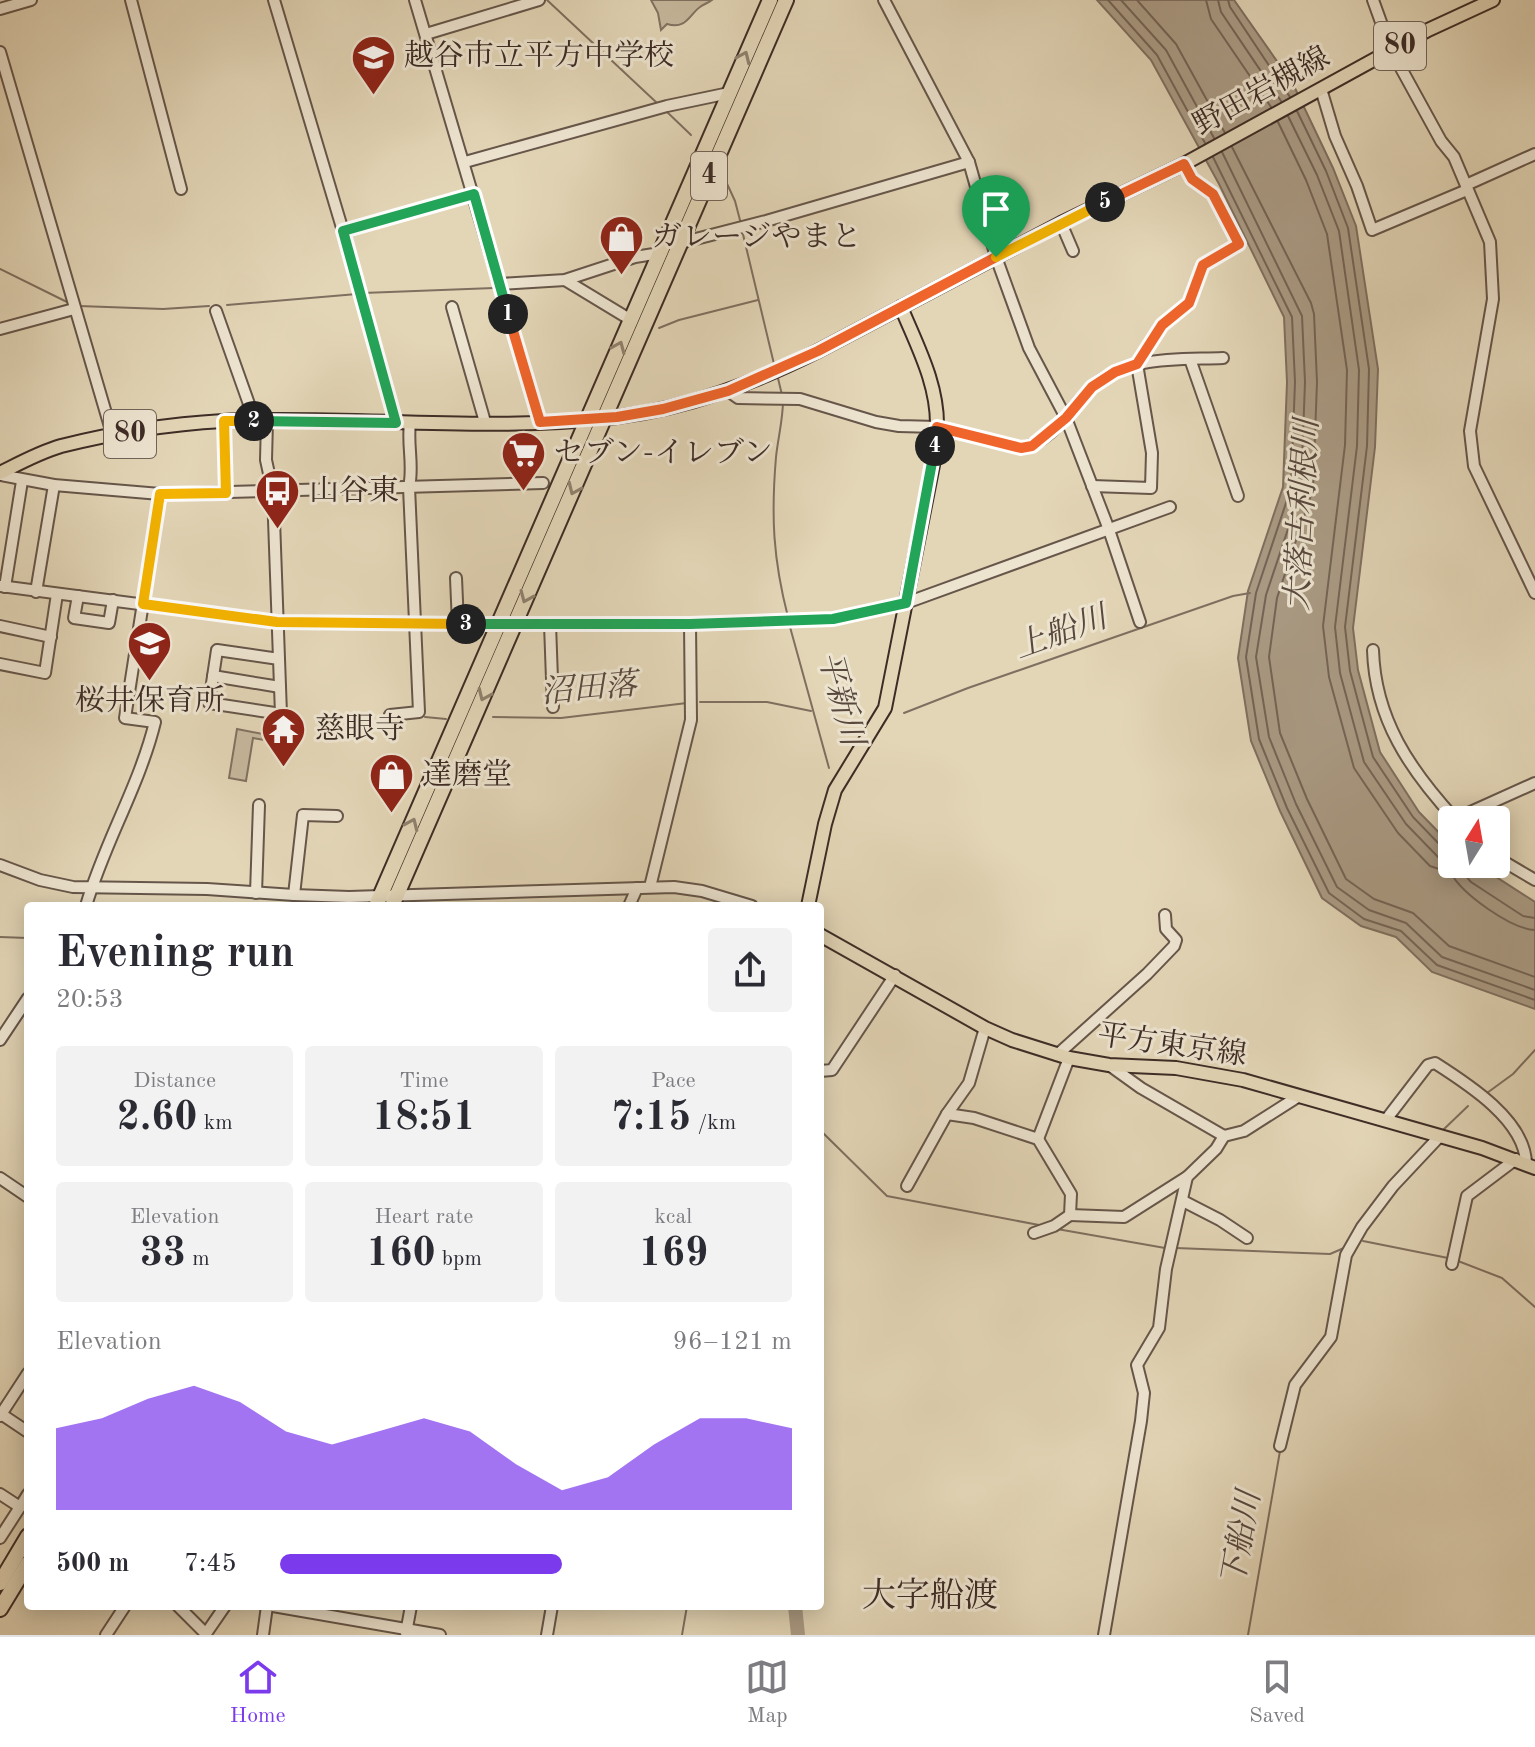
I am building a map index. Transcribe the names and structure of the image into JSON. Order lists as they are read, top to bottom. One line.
{"streets":{"highway":["4"],"main road":["80","野田岩槻線","平方東京線"]},"crossings":[["野田岩槻線","4"]],"districts":["大字船渡"],"water":["大落古利根川","上船川","沼田落","平新川","下船川"],"places":{"school or university":["越谷市立平方中学校","桜井保育所"],"shop":["ガレージやまと","達磨堂"],"supermarket":["セブン-イレブン"],"bus stop":["山谷東"],"temple":["慈眼寺"]},"north":"top","page":{"pins":["5","1","2","4","3"],"heading":["Evening run","20:53"],"stats":[["Distance","2.60 km"],["Time","18:51"],["Pace","7:15 /km"],["Elevation","33 m"],["Heart rate","160 bpm"],["kcal","169"]],"chart":["Elevation","96–121 m"],"list":[{"name":"500 m","note":"7:45"}],"tabs":["Home","Map","Saved"]}}
